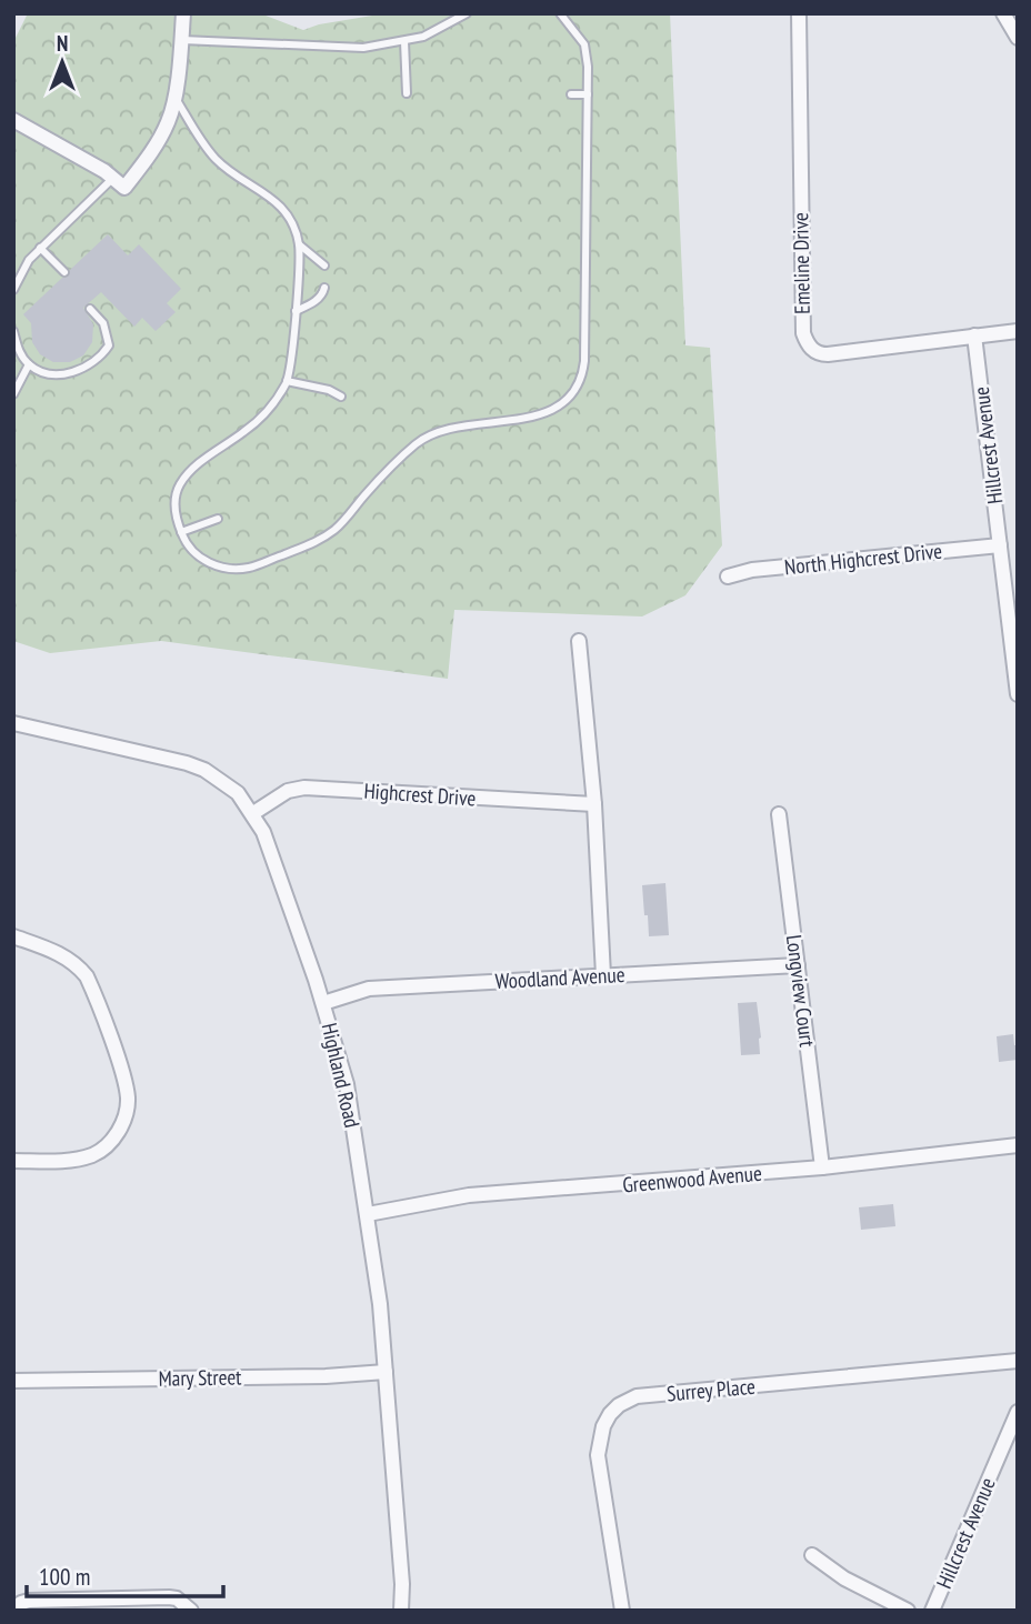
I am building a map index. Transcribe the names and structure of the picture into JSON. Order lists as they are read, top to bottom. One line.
{"streets":{"street":["Emeline Drive","Hillcrest Avenue","North Highcrest Drive","Highcrest Drive","Woodland Avenue","Longview Court","Highland Road","Greenwood Avenue","Mary Street","Surrey Place"]},"crossings":[["Emeline Drive","Hillcrest Avenue"],["Hillcrest Avenue","North Highcrest Drive"],["Highcrest Drive","Highland Road"],["Woodland Avenue","Longview Court"],["Woodland Avenue","Highland Road"],["Longview Court","Greenwood Avenue"],["Highland Road","Greenwood Avenue"],["Highland Road","Mary Street"]],"scale_bar":"100 m","north":"top"}
